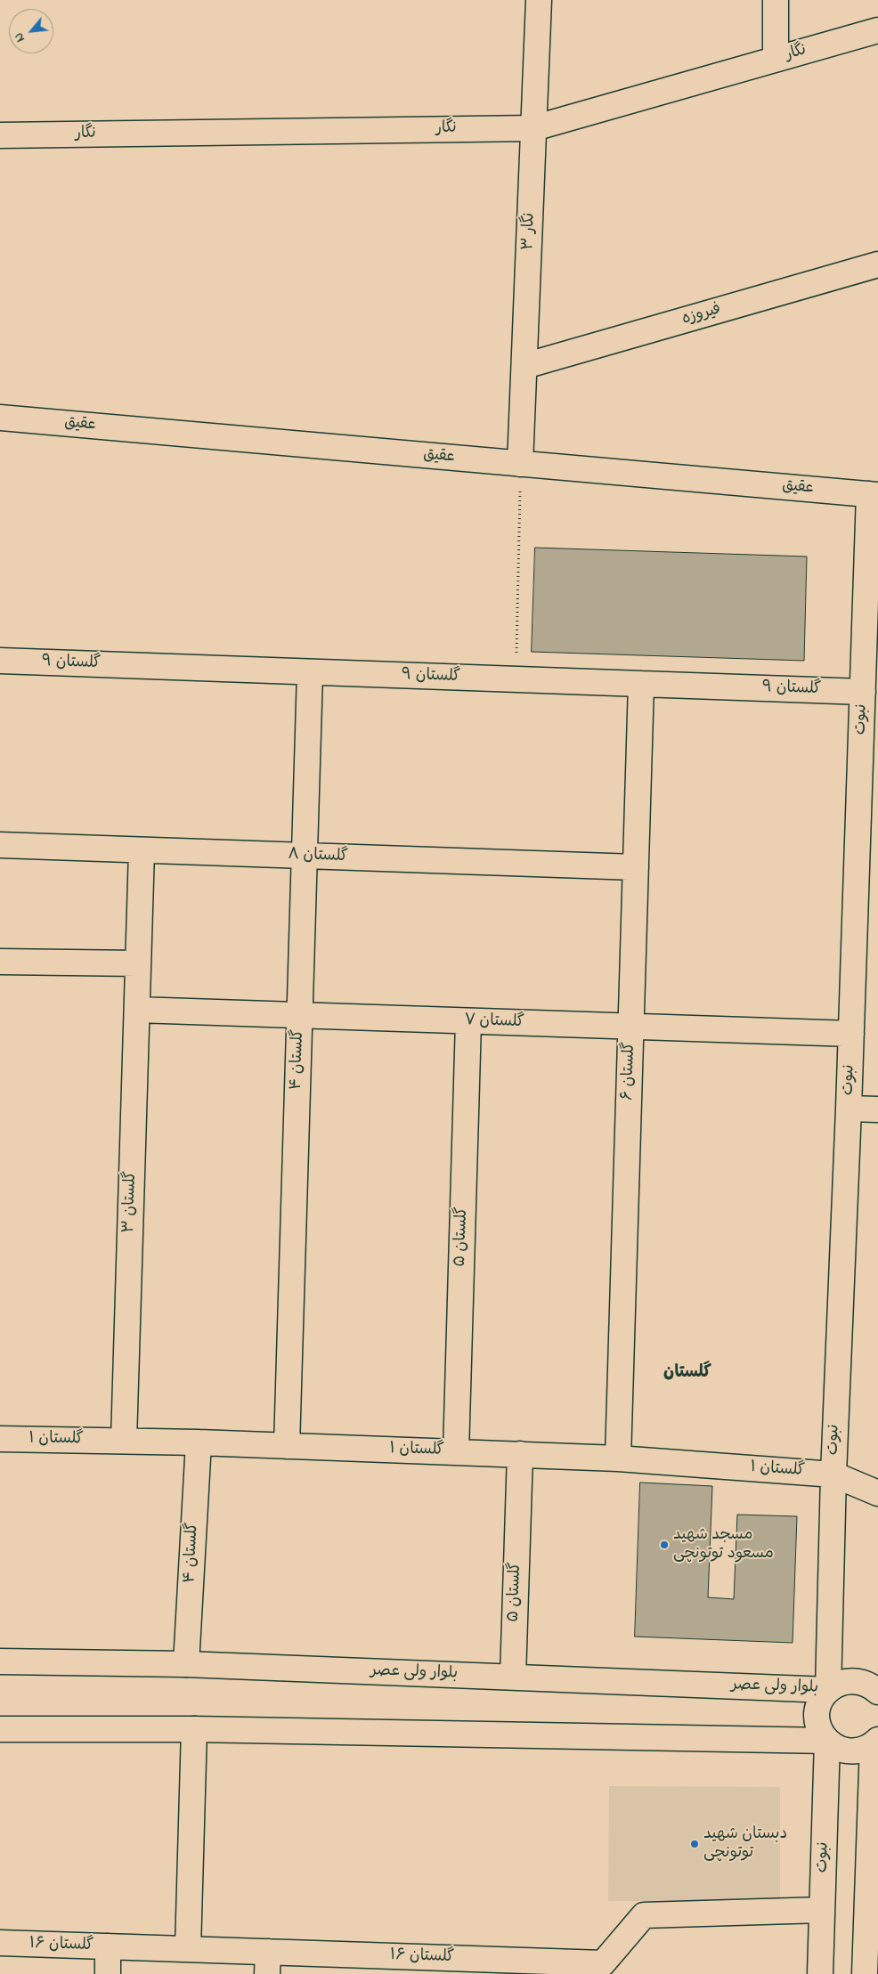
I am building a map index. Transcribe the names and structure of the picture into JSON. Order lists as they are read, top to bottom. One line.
{"streets":{"street":["نگار","نگار ۳","فیروزه","عقیق","گلستان ۹","نبوت","گلستان ۸","گلستان ۷","گلستان ۴","گلستان ۶","گلستان ۳","گلستان ۵","گلستان ۱","بلوار ولی عصر","گلستان ۱۶"]},"crossings":[["نگار","نگار ۳"],["نگار ۳","فیروزه"],["نگار ۳","عقیق"],["عقیق","نبوت"],["گلستان ۹","نبوت"],["گلستان ۹","گلستان ۴"],["گلستان ۹","گلستان ۶"],["نبوت","گلستان ۷"],["نبوت","گلستان ۱"],["نبوت","بلوار ولی عصر"],["نبوت","گلستان ۱۶"],["گلستان ۸","گلستان ۴"],["گلستان ۸","گلستان ۶"],["گلستان ۸","گلستان ۳"],["گلستان ۷","گلستان ۴"],["گلستان ۷","گلستان ۶"],["گلستان ۷","گلستان ۳"],["گلستان ۷","گلستان ۵"],["گلستان ۴","گلستان ۱"],["گلستان ۴","بلوار ولی عصر"],["گلستان ۶","گلستان ۱"],["گلستان ۳","گلستان ۱"],["گلستان ۵","گلستان ۱"],["گلستان ۵","بلوار ولی عصر"]],"districts":["گلستان"],"places":["مسجد شهید مسعود توتونچی","دبستان شهید توتونچی"],"north":"bottom left"}
